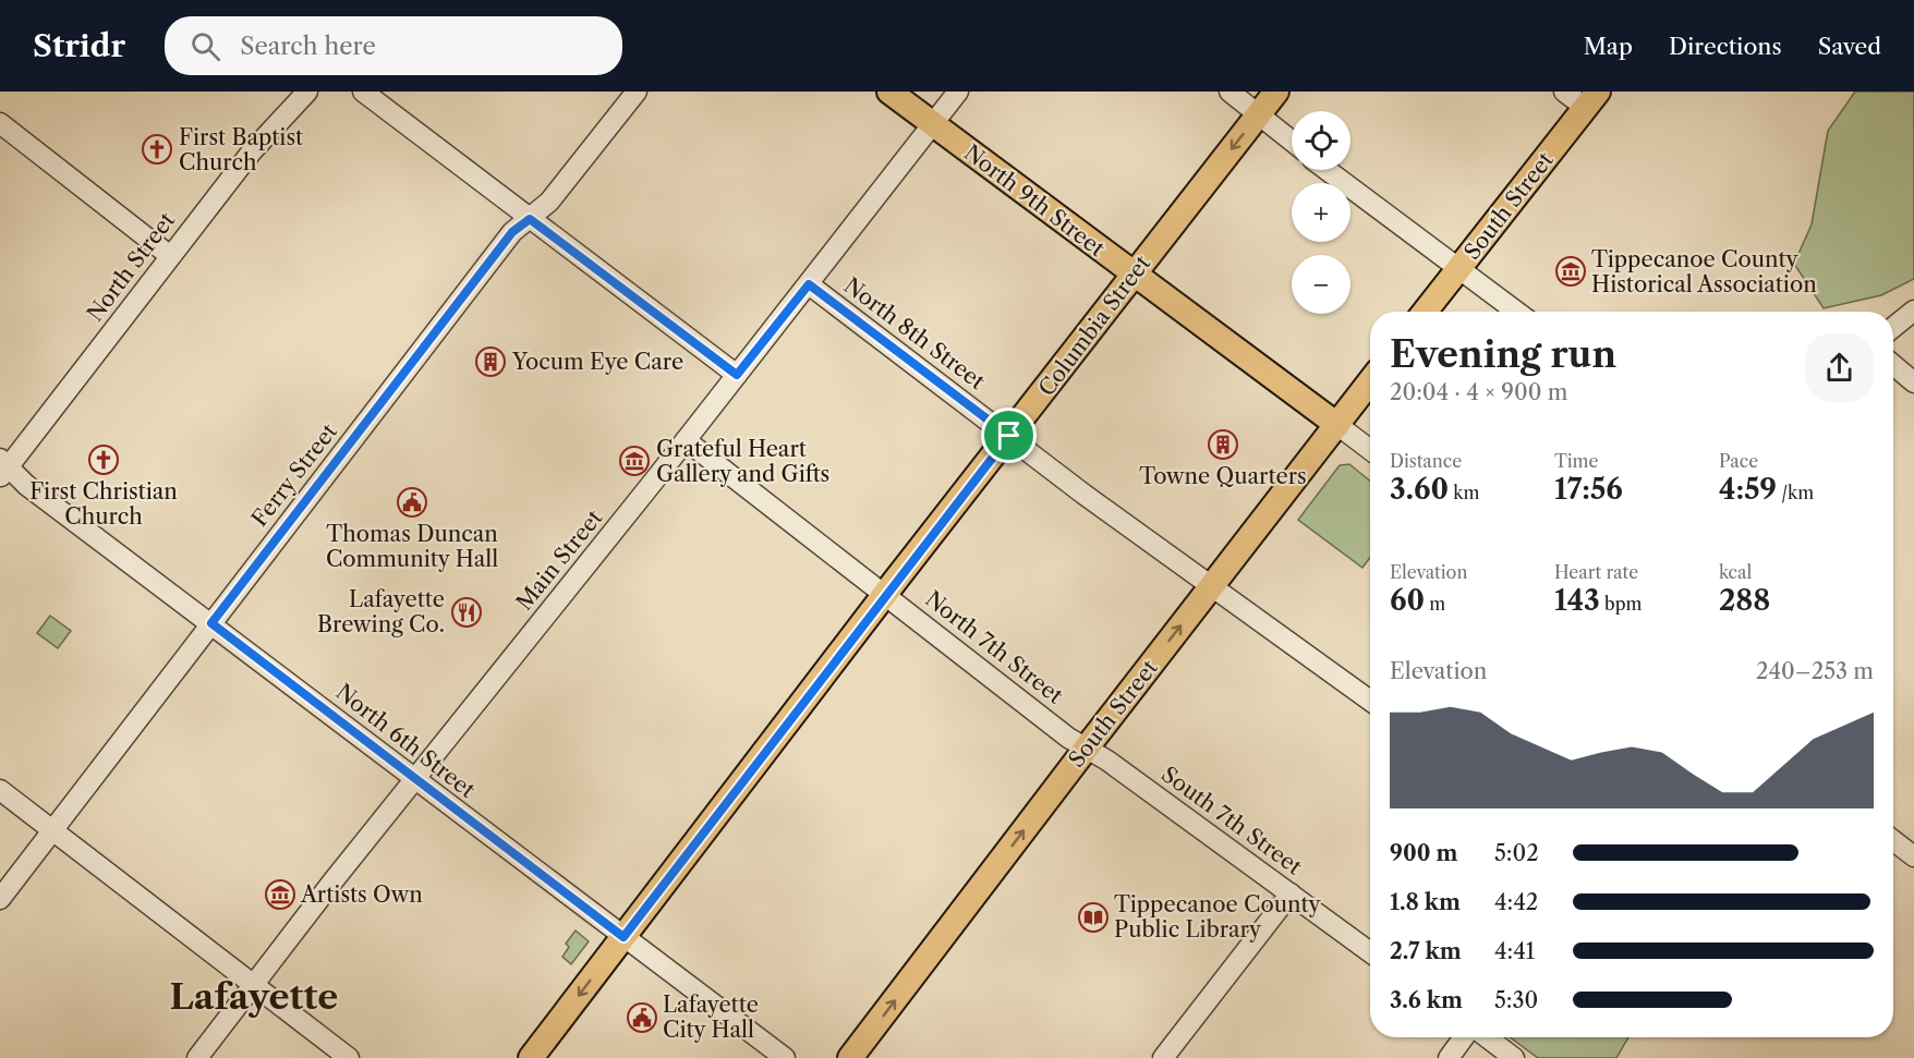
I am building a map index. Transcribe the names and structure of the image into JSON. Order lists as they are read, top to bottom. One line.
{"streets":{"main road":["North 9th Street","South Street","Columbia Street"],"street":["North Street","North 8th Street","Ferry Street","Main Street","North 7th Street","North 6th Street","South 7th Street"]},"crossings":[["North 9th Street","South Street"],["North 9th Street","Columbia Street"],["North 9th Street","Main Street"],["South Street","North 8th Street"],["South Street","North 7th Street"],["South Street","South 7th Street"],["North Street","North 6th Street"],["Columbia Street","North 8th Street"],["Columbia Street","North 7th Street"],["Columbia Street","North 6th Street"],["North 8th Street","Main Street"],["Ferry Street","North 6th Street"],["Main Street","North 7th Street"],["Main Street","North 6th Street"],["North 7th Street","South 7th Street"]],"one_way":["South Street"],"districts":["Lafayette"],"places":{"church":["First Baptist Church","First Christian Church"],"museum":["Tippecanoe County Historical Association","Grateful Heart Gallery and Gifts","Artists Own"],"building":["Yocum Eye Care","Towne Quarters"],"public building":["Thomas Duncan Community Hall","Lafayette City Hall"],"restaurant":["Lafayette Brewing Co."],"library":["Tippecanoe County Public Library"]},"page":{"header":"Stridr","search":"Search here","nav":["Map","Directions","Saved"],"map_buttons":["+","−"],"heading":["Evening run","20:04 · 4 × 900 m"],"stats":[["Distance","3.60 km"],["Time","17:56"],["Pace","4:59 /km"],["Elevation","60 m"],["Heart rate","143 bpm"],["kcal","288"]],"chart":["Elevation","240–253 m"],"list":[{"name":"900 m","note":"5:02"},{"name":"1.8 km","note":"4:42"},{"name":"2.7 km","note":"4:41"},{"name":"3.6 km","note":"5:30"}]}}
